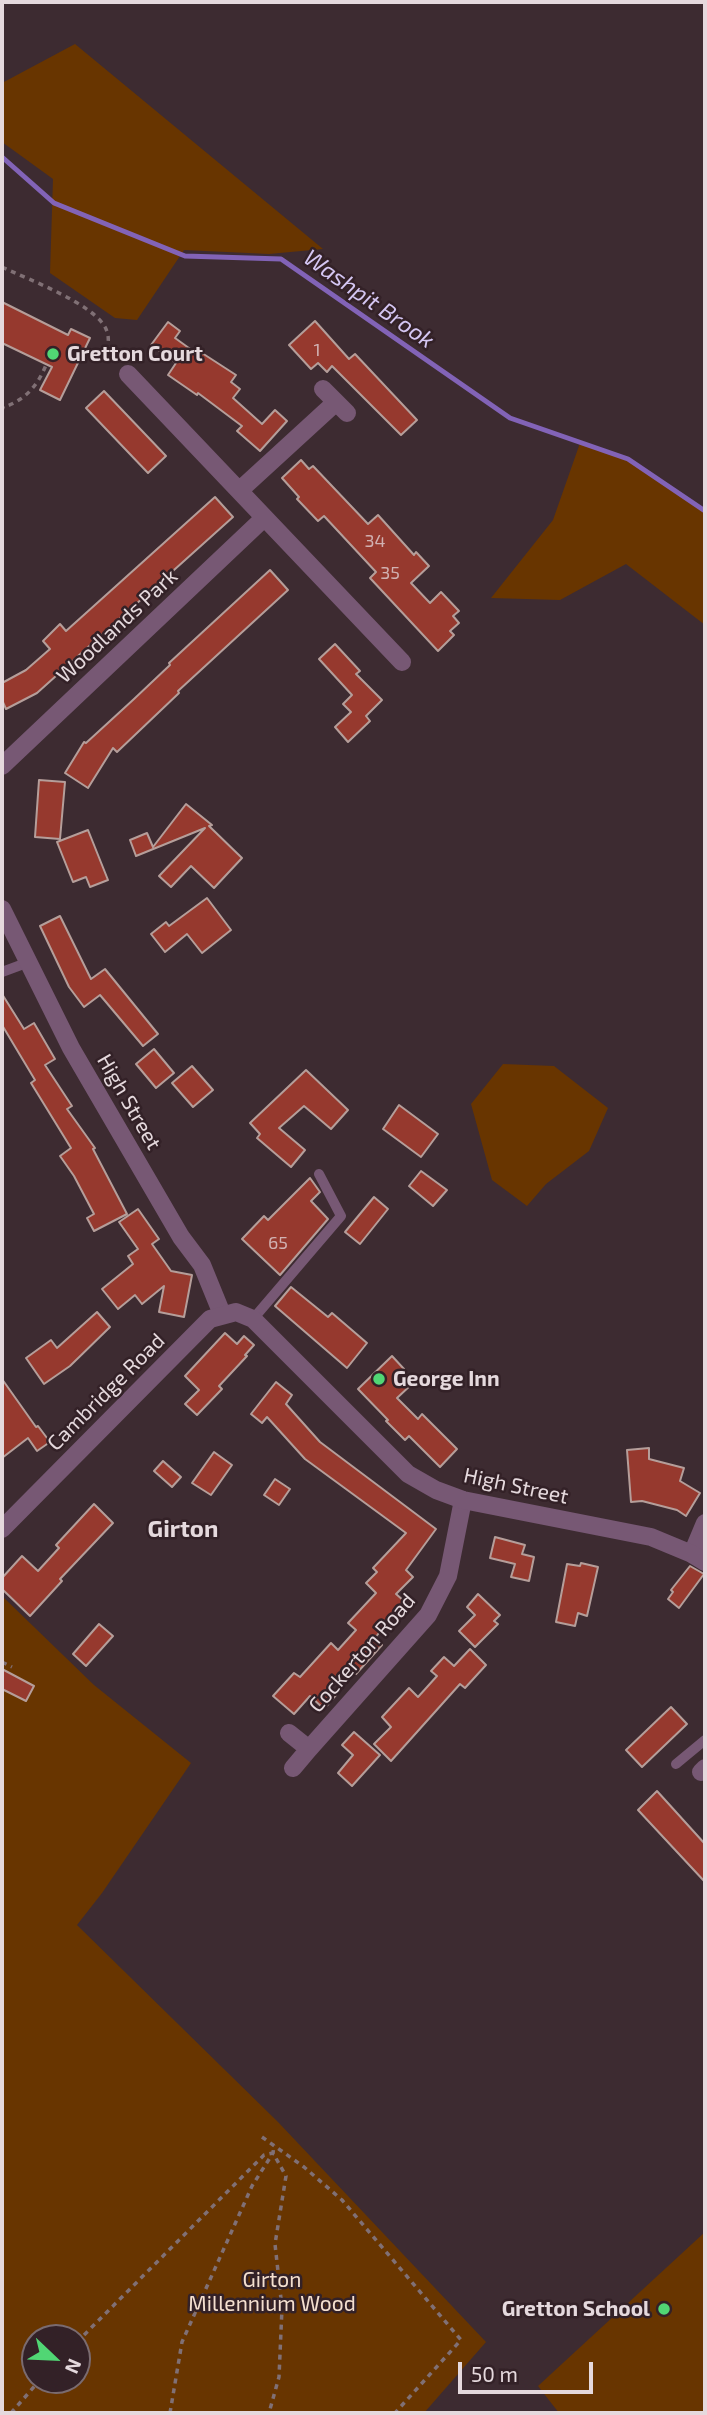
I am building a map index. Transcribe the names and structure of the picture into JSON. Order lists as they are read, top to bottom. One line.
{"streets":{"street":["Woodlands Park","High Street","Cambridge Road","Cockerton Road"]},"crossings":[["High Street","Cambridge Road"],["High Street","Cockerton Road"]],"districts":["Girton"],"water":["Washpit Brook"],"parks":["Girton Millennium Wood"],"places":["Gretton Court","George Inn","Gretton School"],"house_numbers":["1","34","35","65"],"scale_bar":"50 m","north":"bottom right"}
